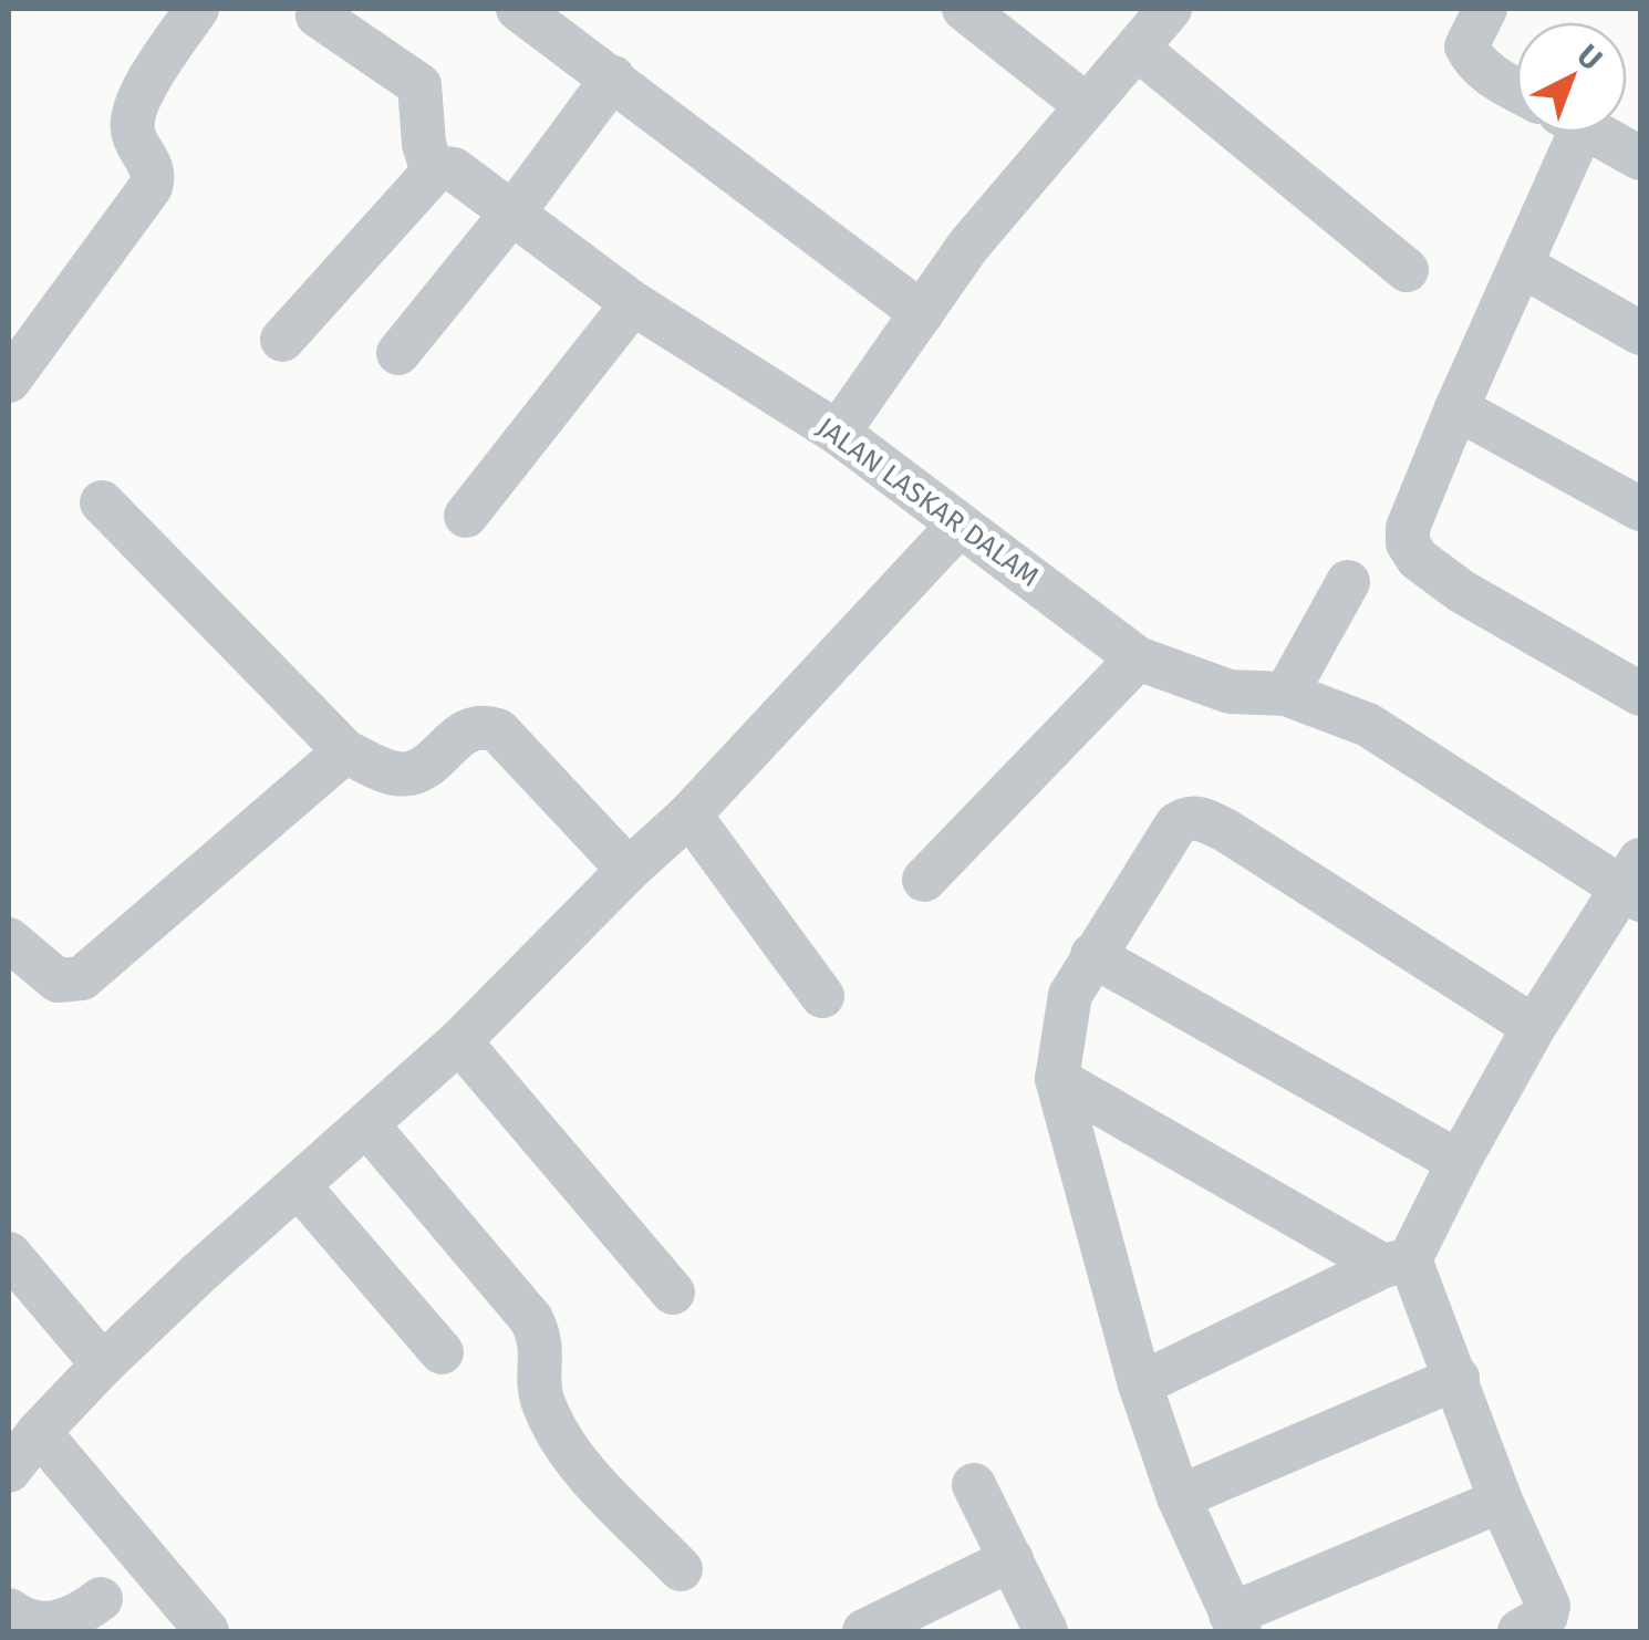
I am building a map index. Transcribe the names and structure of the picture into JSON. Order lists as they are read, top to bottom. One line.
{"streets":{"street":["JALAN LASKAR DALAM"]},"north":"top right"}
